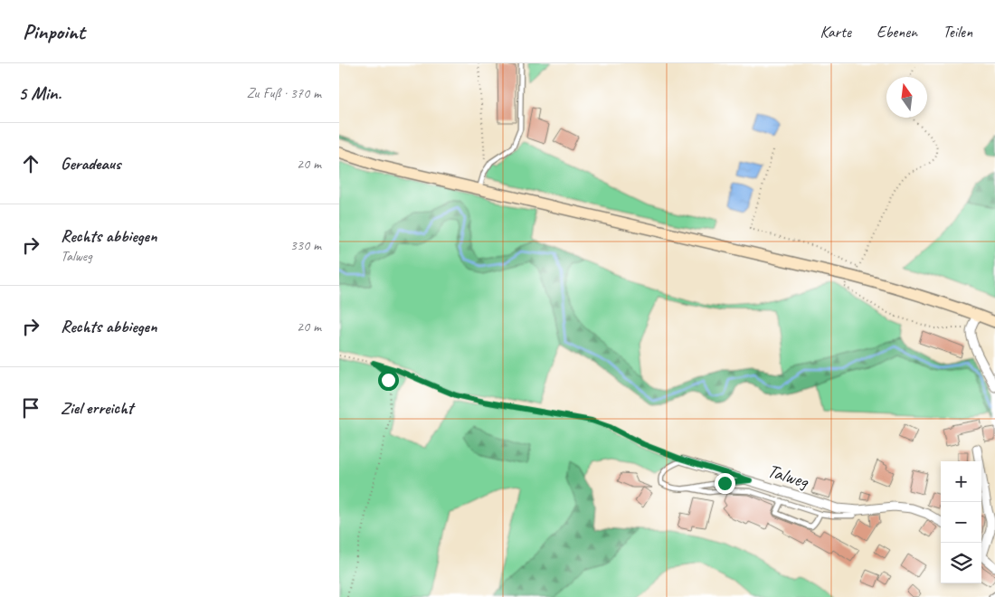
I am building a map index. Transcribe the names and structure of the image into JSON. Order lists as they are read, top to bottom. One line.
{"streets":{"street":["Talweg"]},"north":"top","page":{"header":"Pinpoint","nav":["Karte","Ebenen","Teilen"],"heading":["5 Min.","Zu Fuß · 370 m"],"list":[["Geradeaus","20 m"],["Rechts abbiegen","Talweg","330 m"],["Rechts abbiegen","20 m"],"Ziel erreicht"],"map_buttons":["+","−"]}}
